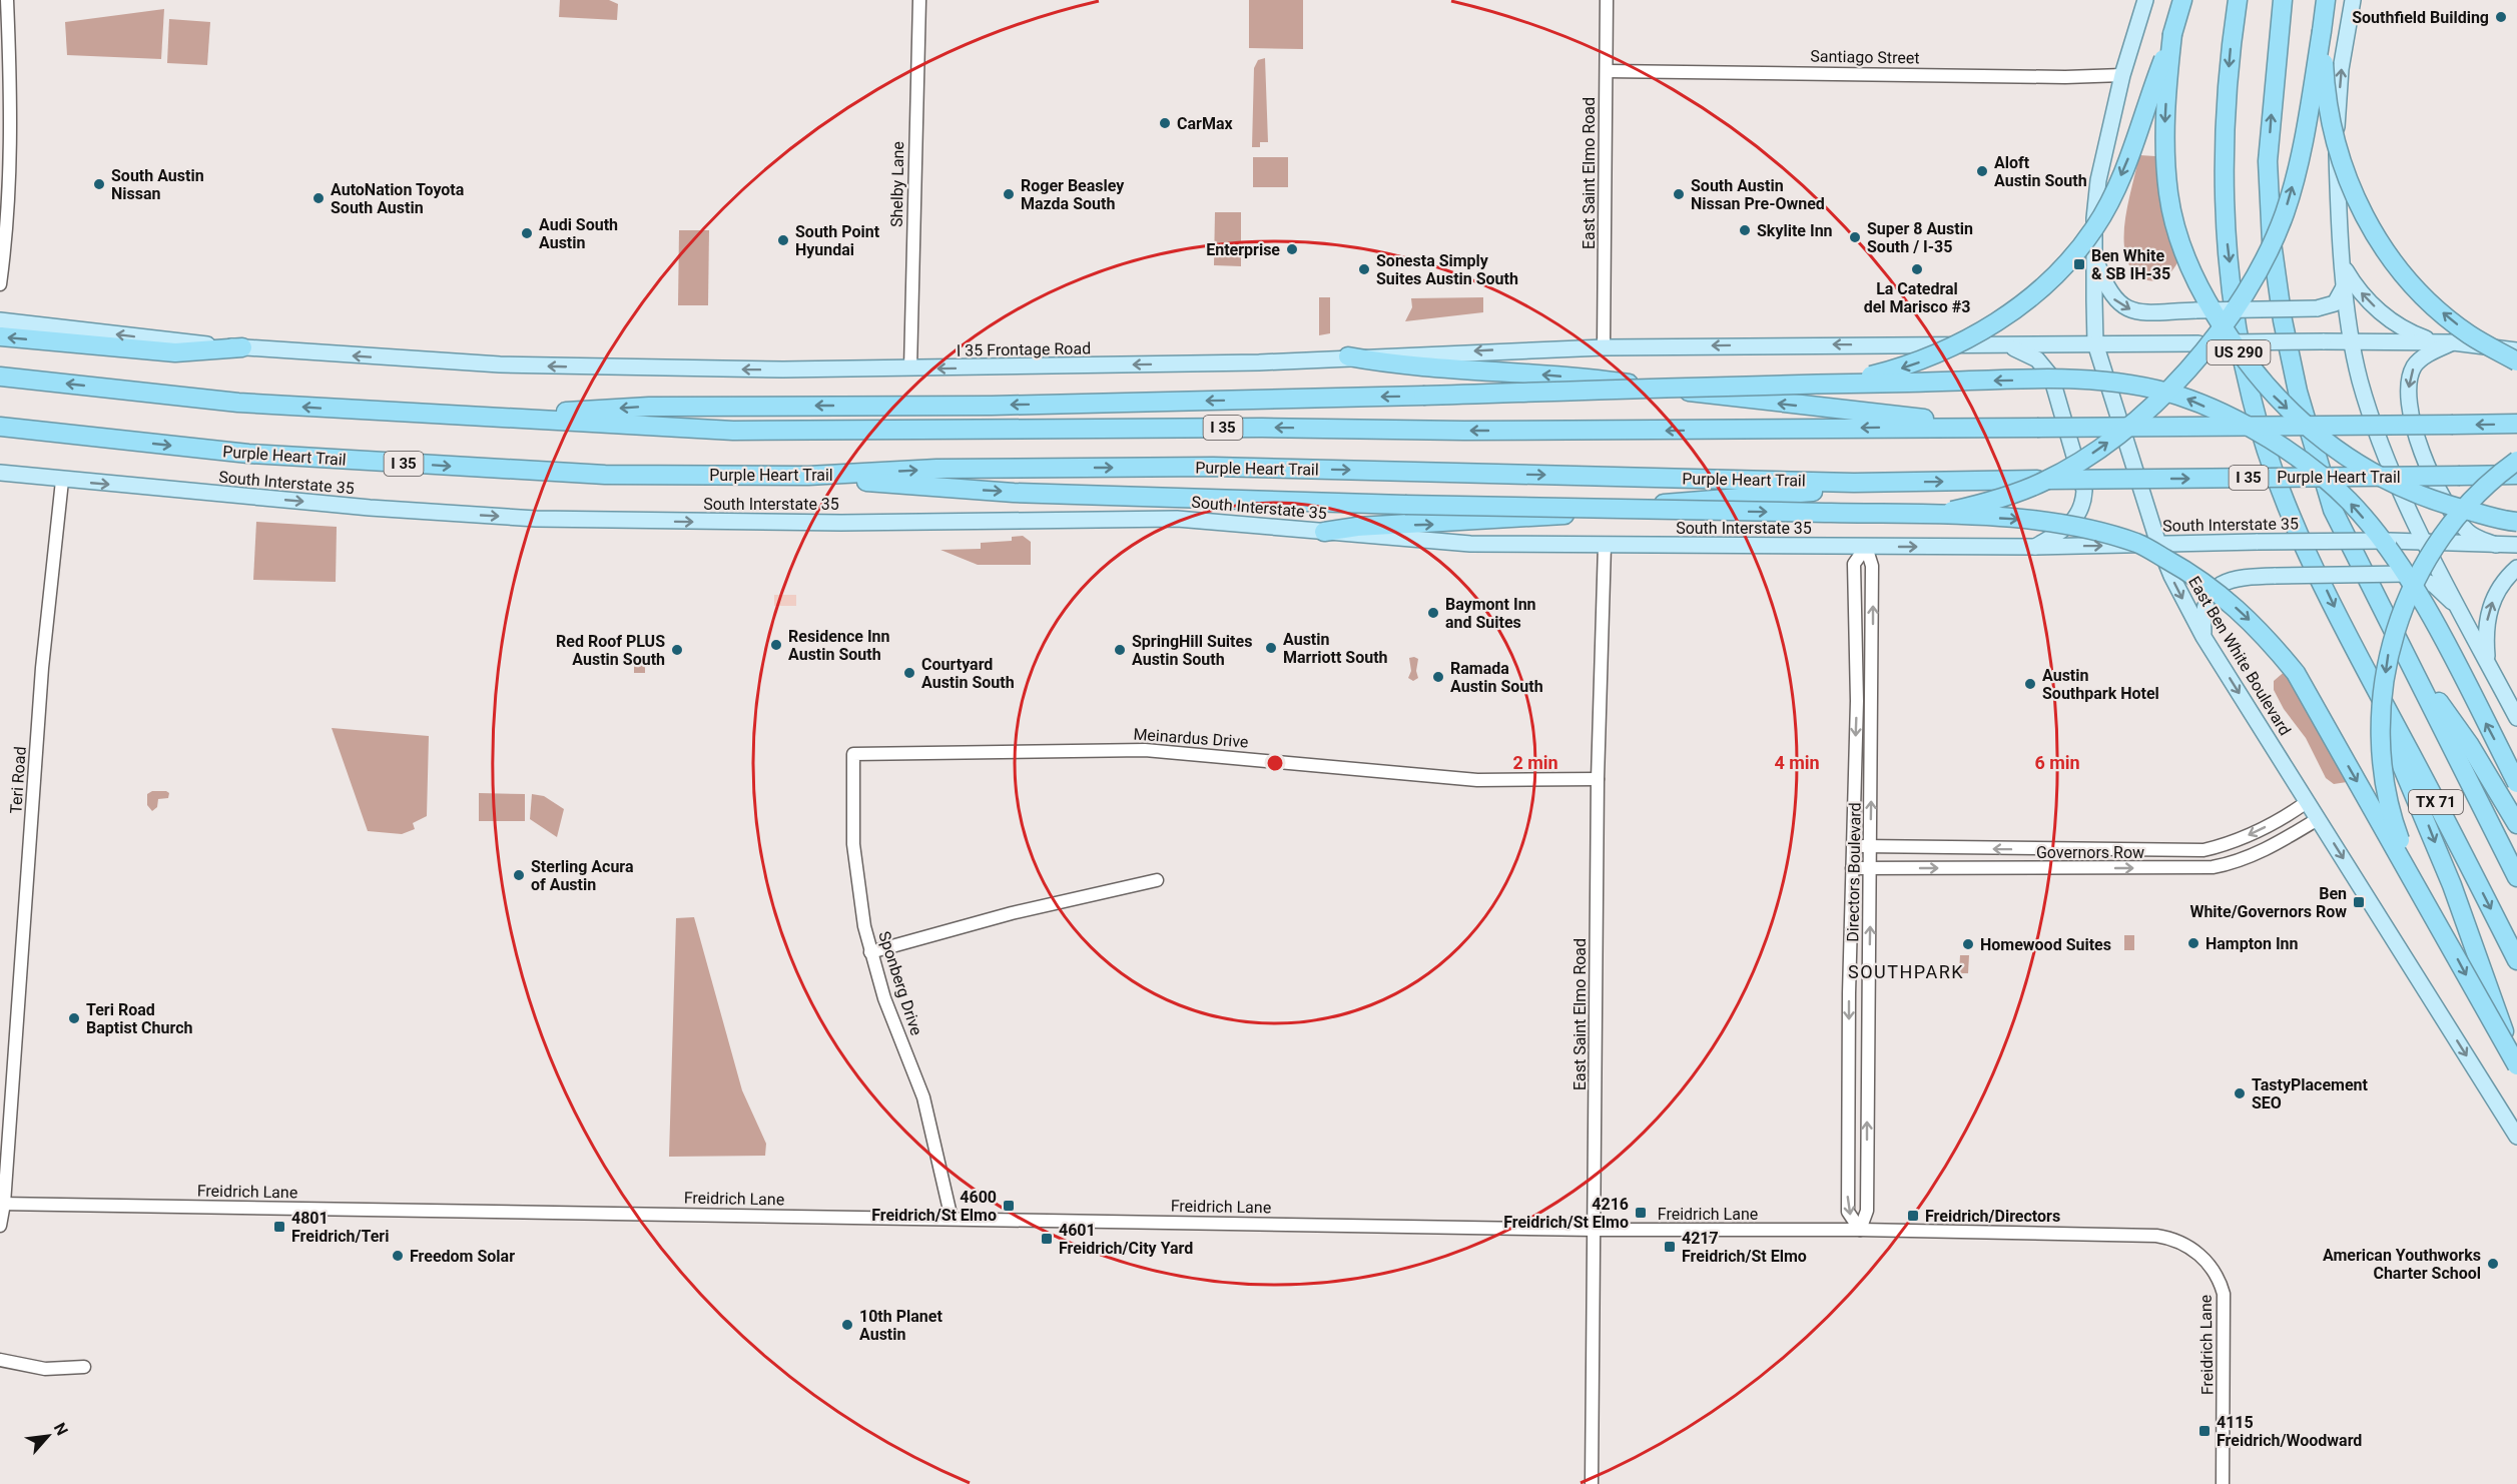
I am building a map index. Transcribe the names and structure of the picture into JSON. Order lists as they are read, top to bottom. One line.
{"streets":{"highway":["US 290","I 35","Purple Heart Trail","TX 71"],"main road":["I 35 Frontage Road","South Interstate 35","East Ben White Boulevard"],"street":["Santiago Street","East Saint Elmo Road","Shelby Lane","Meinardus Drive","Teri Road","Governors Row","Directors Boulevard","Sponberg Drive","Freidrich Lane"]},"crossings":[["Santiago Street","East Saint Elmo Road"],["Santiago Street","East Ben White Boulevard"],["East Saint Elmo Road","South Interstate 35"],["East Saint Elmo Road","Meinardus Drive"],["East Saint Elmo Road","Freidrich Lane"],["Shelby Lane","I 35 Frontage Road"],["South Interstate 35","East Ben White Boulevard"],["South Interstate 35","Teri Road"],["South Interstate 35","Directors Boulevard"],["East Ben White Boulevard","Governors Row"],["Meinardus Drive","Sponberg Drive"],["Teri Road","Freidrich Lane"],["Governors Row","Directors Boulevard"],["Directors Boulevard","Freidrich Lane"],["Sponberg Drive","Freidrich Lane"]],"one_way":["I 35 Frontage Road","South Interstate 35","East Ben White Boulevard"],"districts":["SOUTHPARK"],"places":{"other":["Southfield Building","CarMax","Aloft Austin South","South Austin Nissan","Roger Beasley Mazda South","South Austin Nissan Pre-Owned","AutoNation Toyota South Austin","Skylite Inn","Audi South Austin","Super 8 Austin South / I-35","South Point Hyundai","Enterprise","Sonesta Simply Suites Austin South","La Catedral del Marisco #3","Baymont Inn and Suites","Residence Inn Austin South","Austin Marriott South","Red Roof PLUS Austin South","SpringHill Suites Austin South","Courtyard Austin South","Ramada Austin South","Austin Southpark Hotel","Sterling Acura of Austin","Hampton Inn","Homewood Suites","Teri Road Baptist Church","TastyPlacement SEO","Freedom Solar","American Youthworks Charter School","10th Planet Austin"],"transit":["Ben White & SB IH-35","Ben White/Governors Row","4600 Freidrich/St Elmo","4216 Freidrich/St Elmo","Freidrich/Directors","4801 Freidrich/Teri","4601 Freidrich/City Yard","4217 Freidrich/St Elmo","4115 Freidrich/Woodward"]},"north":"top right","rings":["2 min","4 min","6 min"]}
